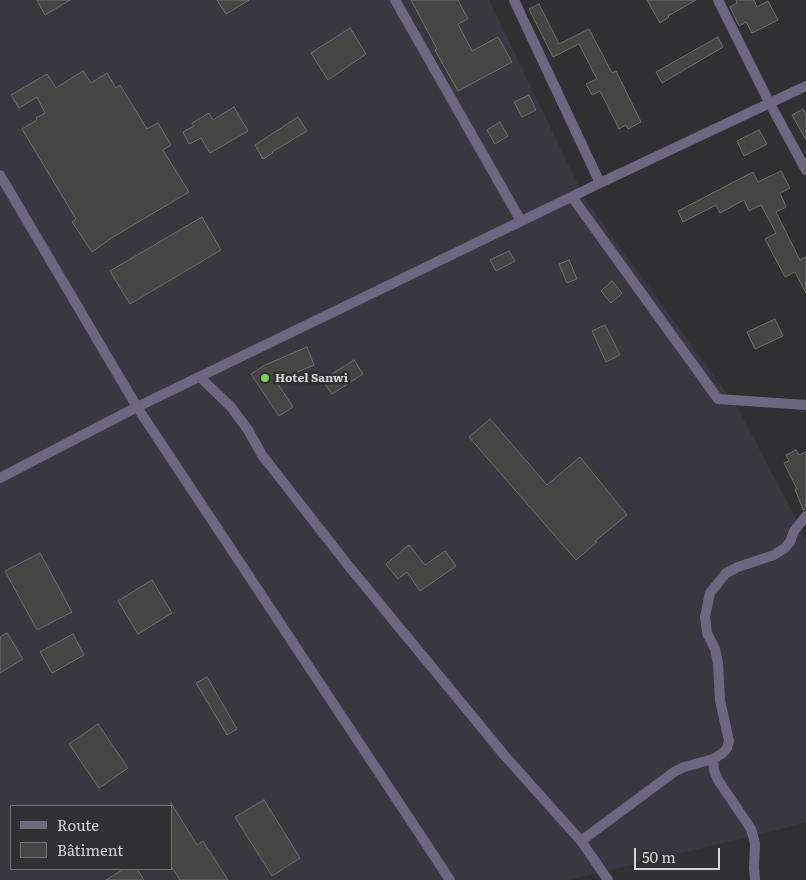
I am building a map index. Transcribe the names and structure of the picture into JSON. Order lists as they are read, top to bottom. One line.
{"places":["Hotel Sanwi"],"legend":["Route","Bâtiment"],"scale_bar":"50 m"}
